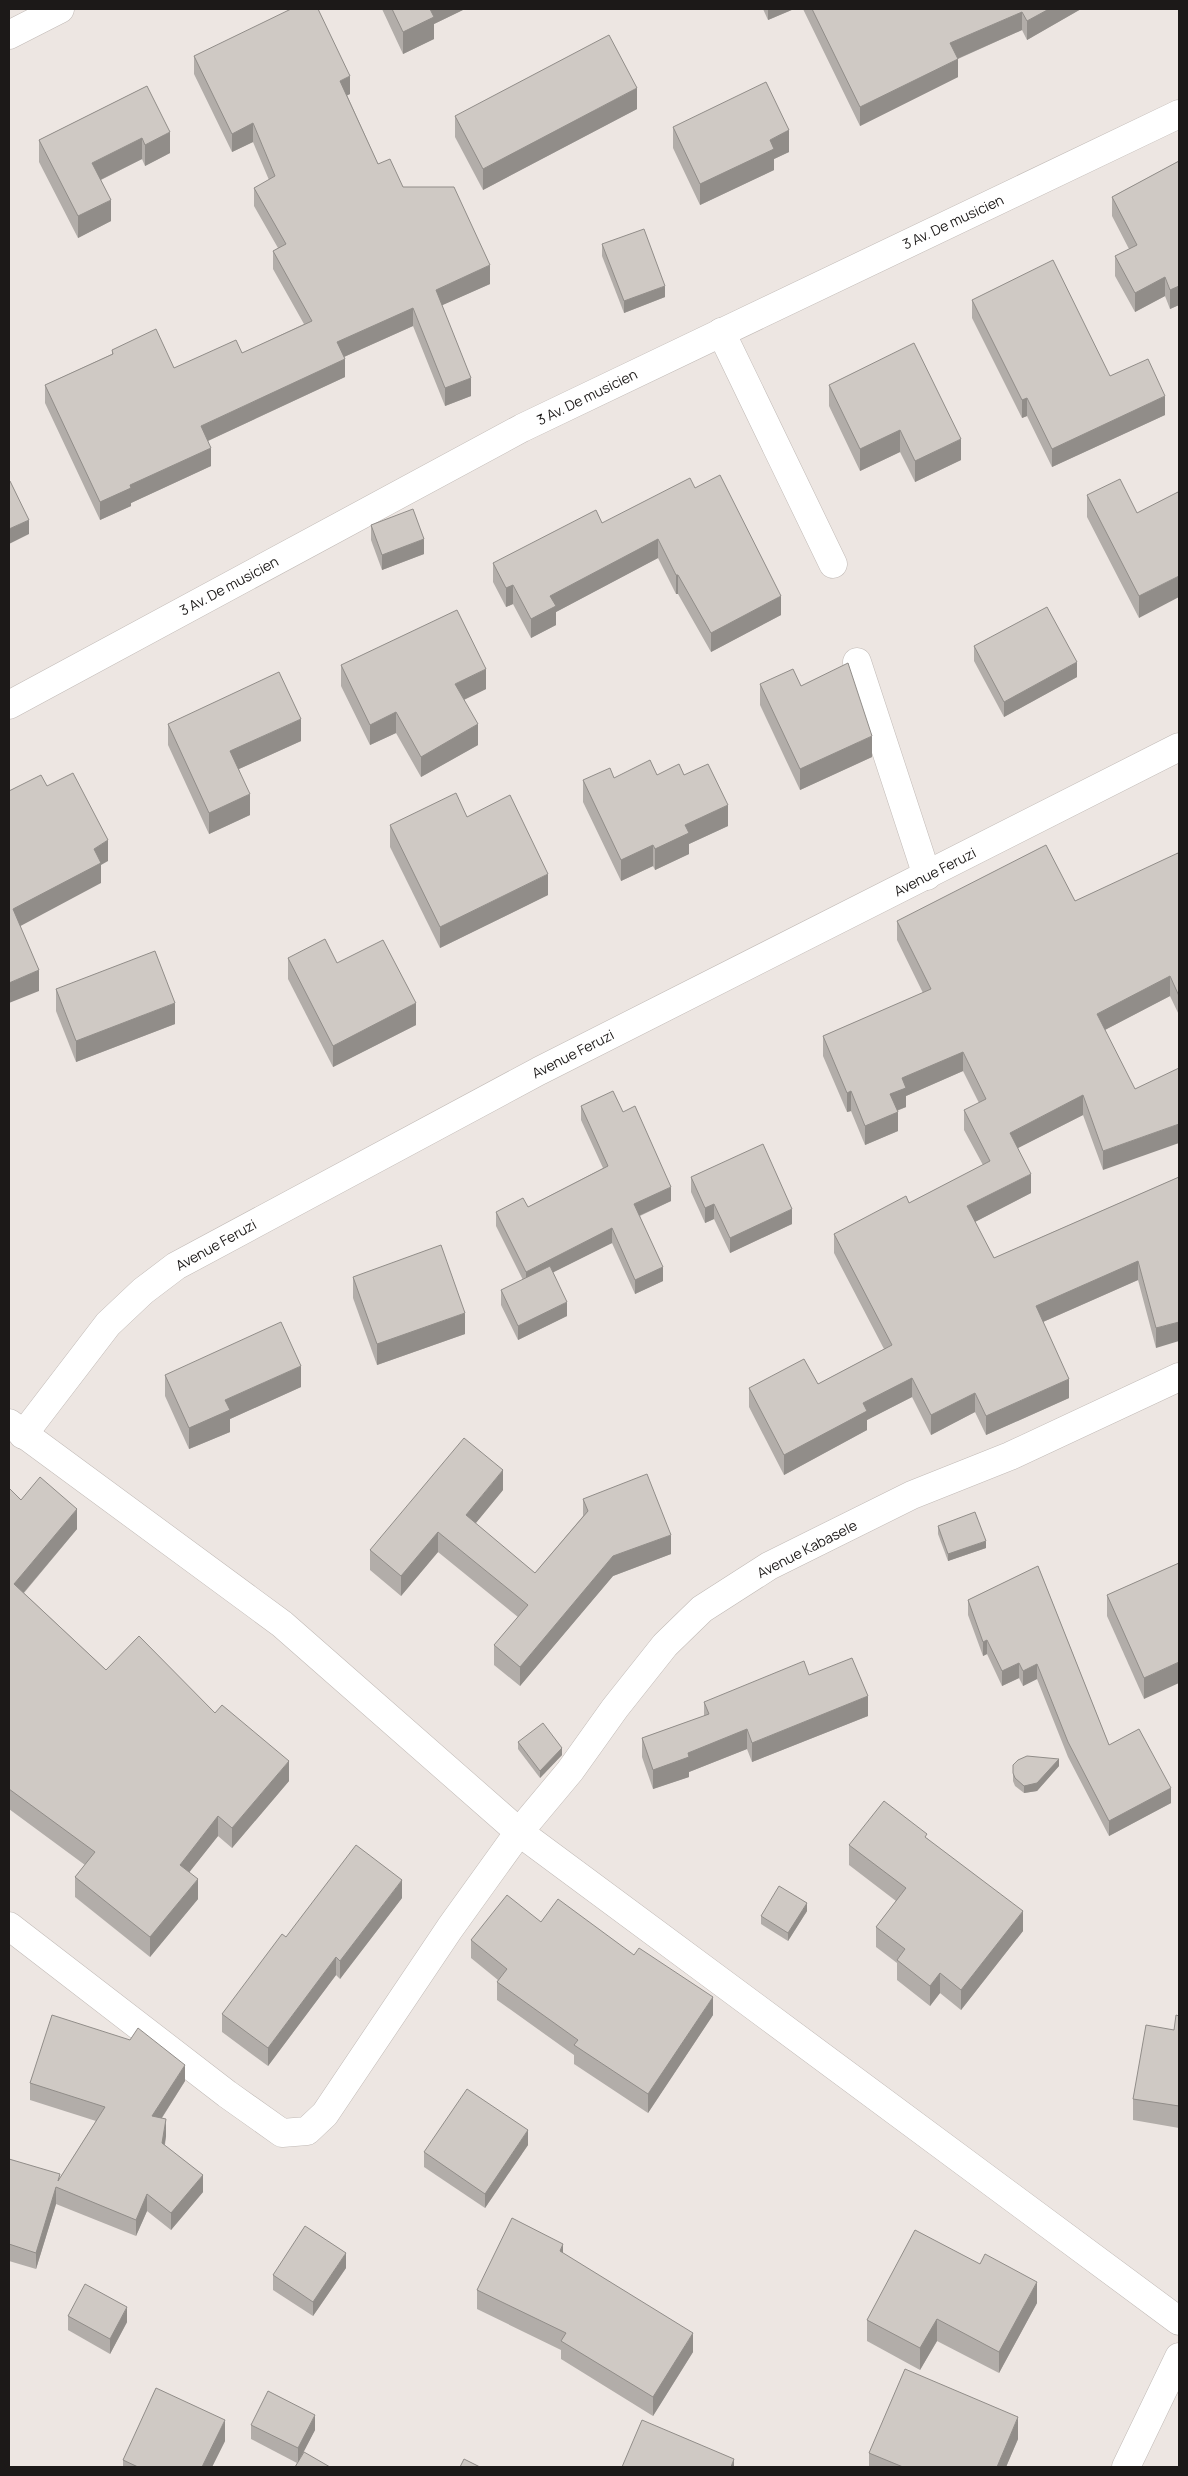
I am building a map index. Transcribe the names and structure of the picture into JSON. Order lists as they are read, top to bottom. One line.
{"streets":{"street":["3 Av. De musicien","Avenue Feruzi","Avenue Kabasele"]}}
